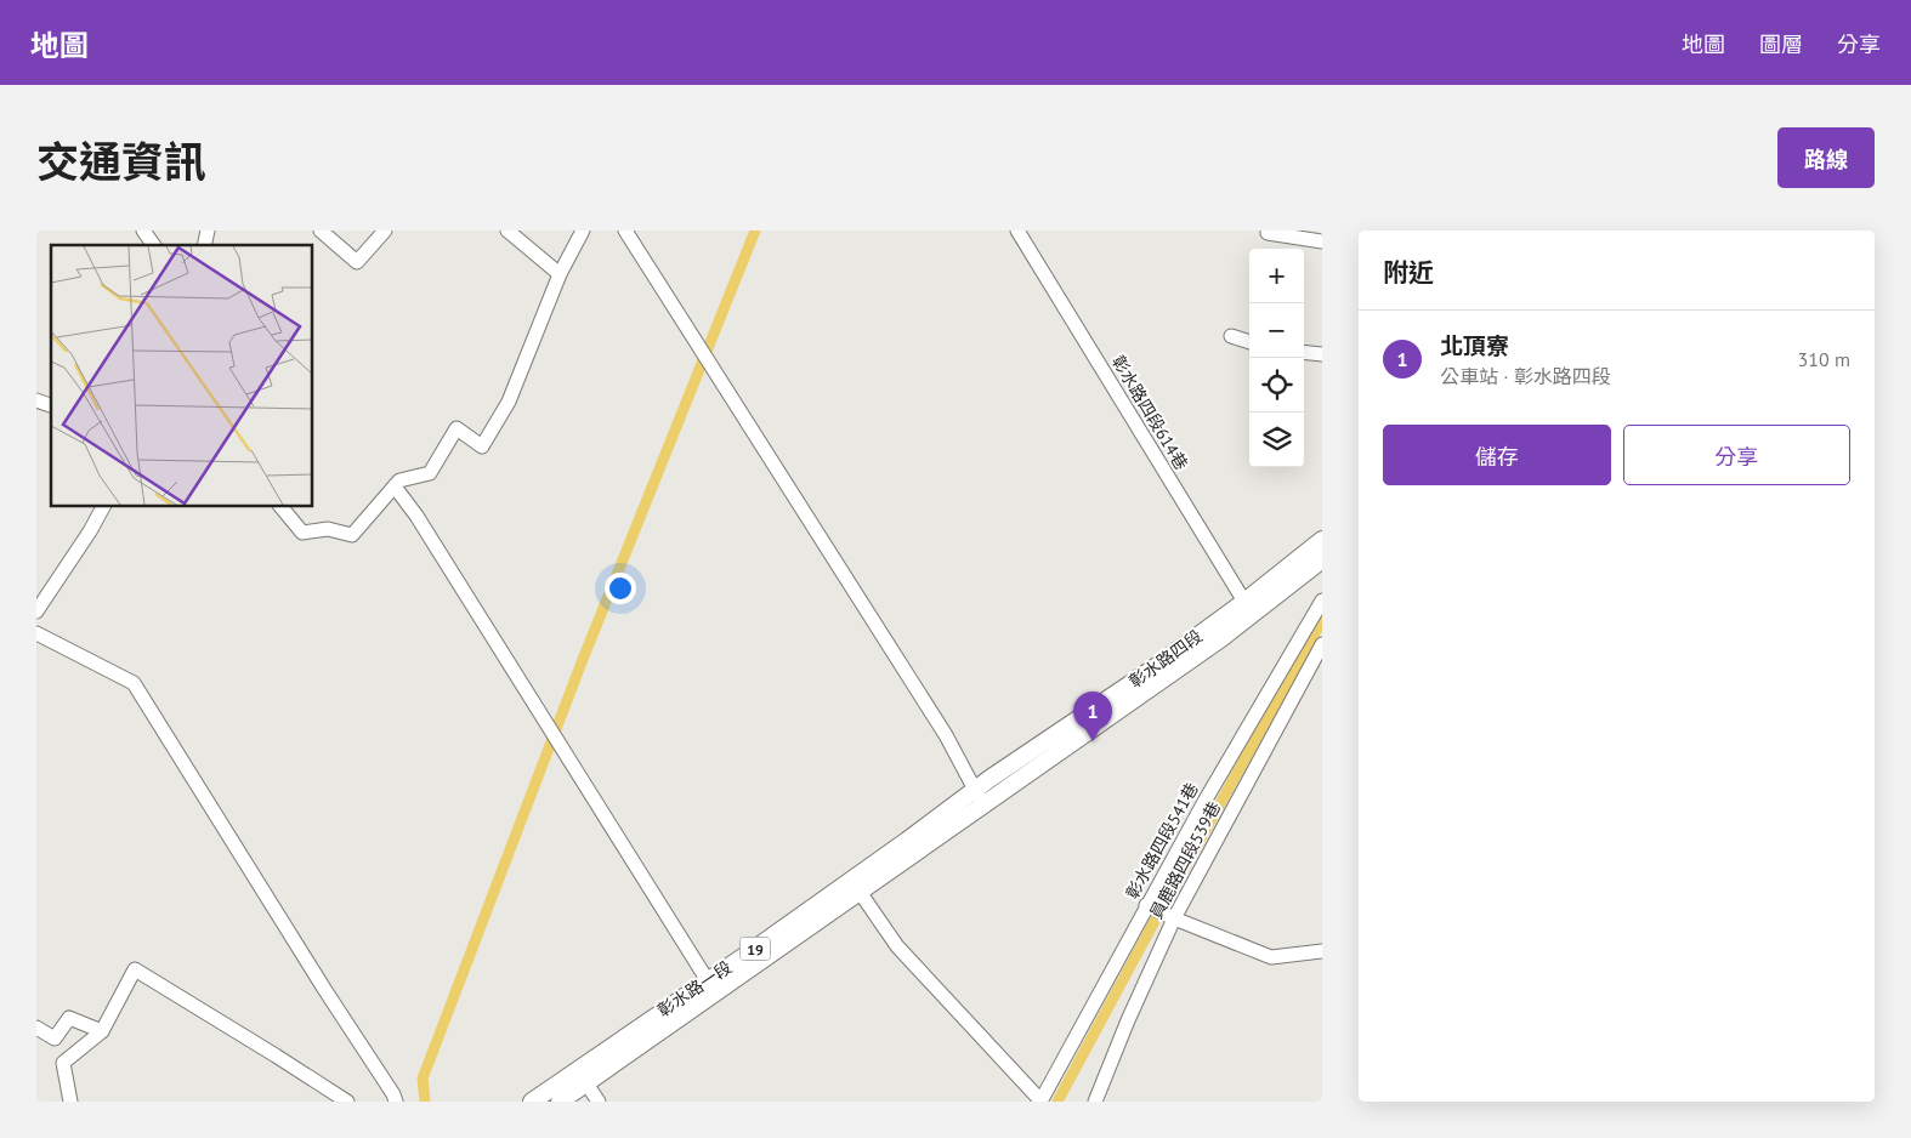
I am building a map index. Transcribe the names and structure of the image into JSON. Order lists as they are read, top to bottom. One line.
{"streets":{"main road":["彰水路四段","19","彰水路一段"],"street":["彰水路四段614巷","彰水路四段541巷","員鹿路四段539巷"]},"crossings":[["彰水路四段614巷","彰水路四段"],["彰水路四段","彰水路一段"]],"page":{"header":"地圖","nav":["地圖","圖層","分享"],"title":"交通資訊","buttons":["路線",["儲存","分享"]],"heading":"附近","map_buttons":["+","−"],"list":[{"mark":"1","name":"北頂寮","note":"公車站 · 彰水路四段","value":"310 m"}],"pins":"1"}}
